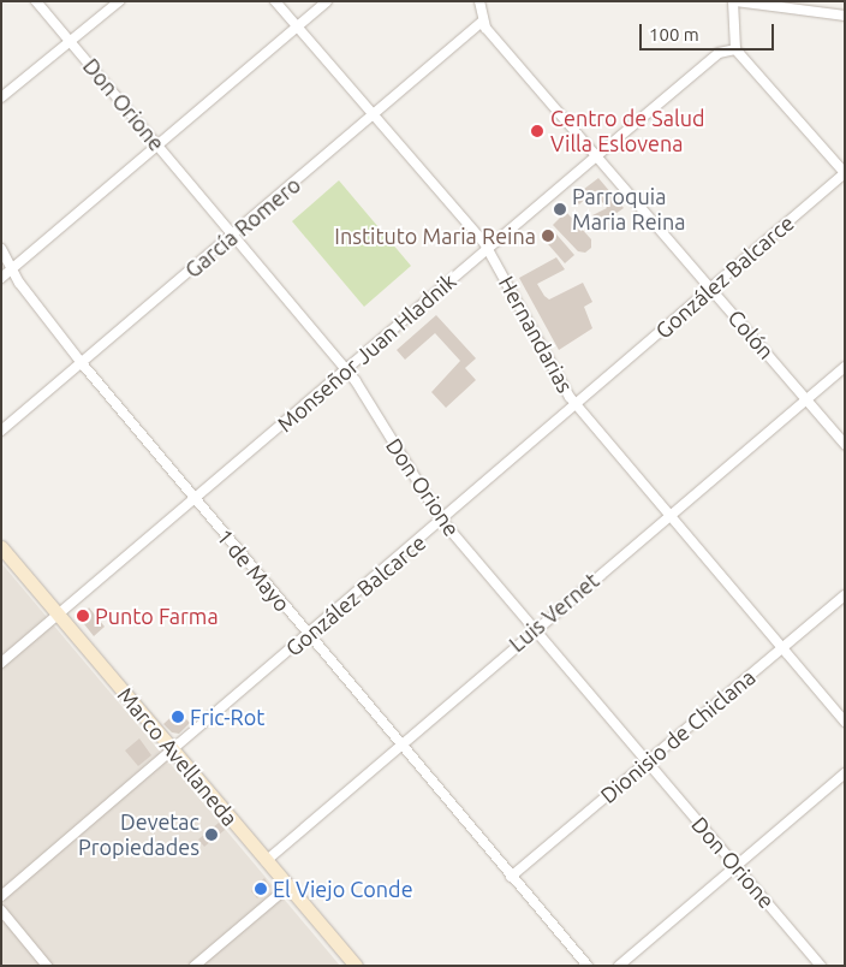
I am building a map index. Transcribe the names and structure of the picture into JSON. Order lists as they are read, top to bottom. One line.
{"streets":{"street":["Don Orione","García Romero","González Balcarce","Hernandarias","Colón","Monseñor Juan Hladnik","1 de Mayo","Luis Vernet","Dionisio de Chiclana","Marco Avellaneda"]},"crossings":[["Don Orione","García Romero"],["Don Orione","González Balcarce"],["Don Orione","Monseñor Juan Hladnik"],["Don Orione","Luis Vernet"],["Don Orione","Dionisio de Chiclana"],["García Romero","Hernandarias"],["García Romero","Colón"],["García Romero","1 de Mayo"],["González Balcarce","Hernandarias"],["González Balcarce","Colón"],["González Balcarce","1 de Mayo"],["González Balcarce","Marco Avellaneda"],["Hernandarias","Monseñor Juan Hladnik"],["Hernandarias","Luis Vernet"],["Hernandarias","Dionisio de Chiclana"],["Colón","Monseñor Juan Hladnik"],["Colón","Luis Vernet"],["Monseñor Juan Hladnik","1 de Mayo"],["Monseñor Juan Hladnik","Marco Avellaneda"],["1 de Mayo","Luis Vernet"],["1 de Mayo","Dionisio de Chiclana"],["Luis Vernet","Marco Avellaneda"]],"places":["Centro de Salud Villa Eslovena","Parroquia Maria Reina","Instituto Maria Reina","Punto Farma","Fric-Rot","Devetac Propiedades","El Viejo Conde"],"scale_bar":"100 m"}
